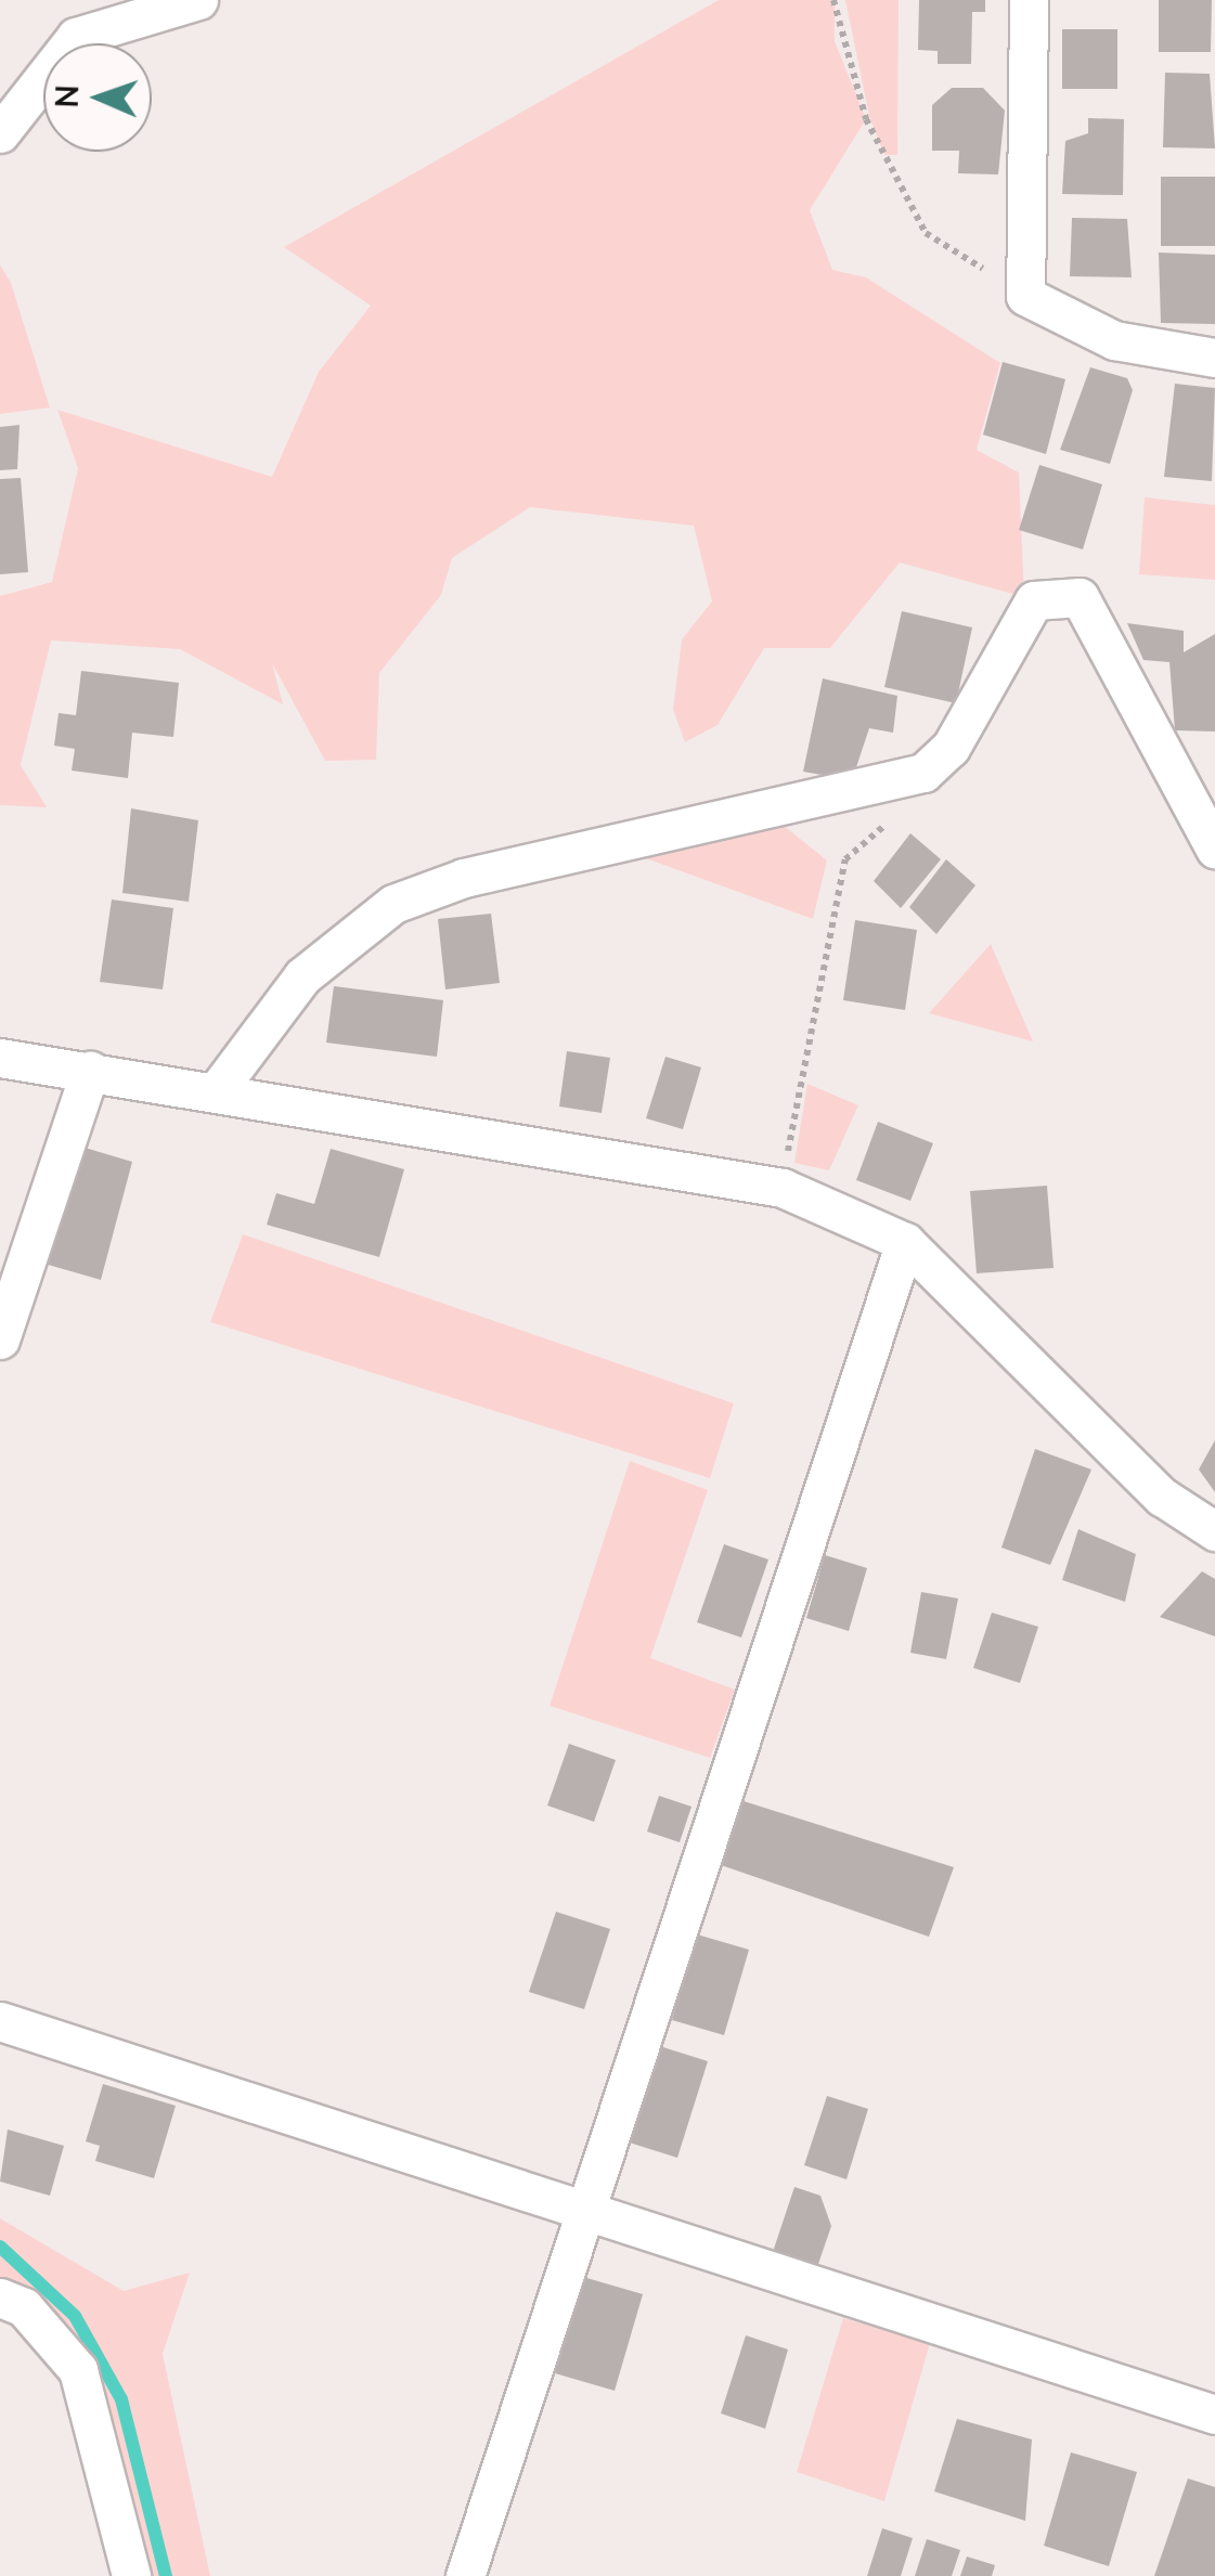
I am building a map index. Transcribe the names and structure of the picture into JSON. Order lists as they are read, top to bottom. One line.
{"north":"left"}
